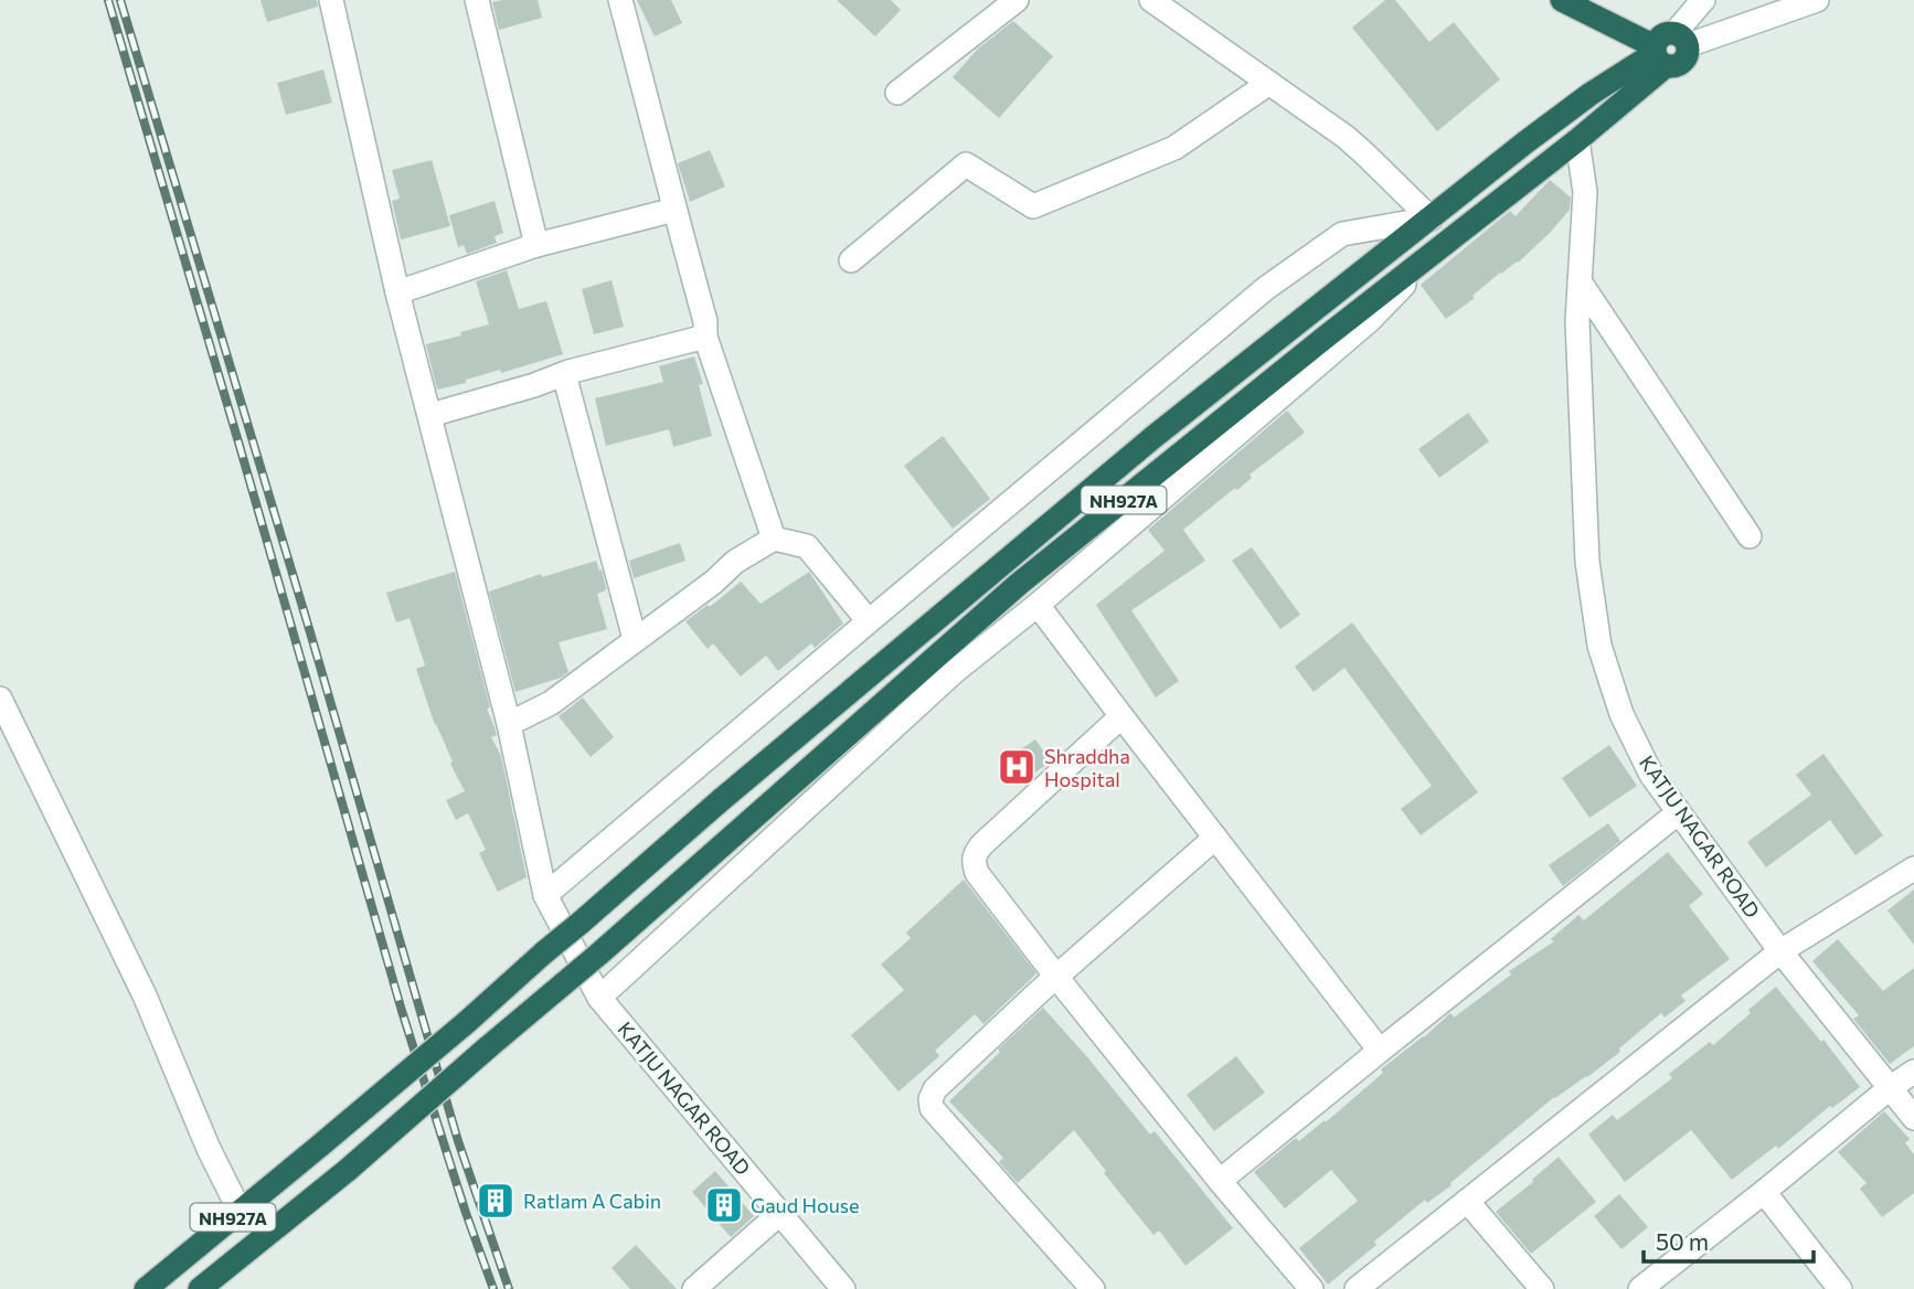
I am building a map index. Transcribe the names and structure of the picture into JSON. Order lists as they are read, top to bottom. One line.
{"streets":{"highway":["NH927A"],"street":["KATJU NAGAR ROAD"]},"crossings":[["NH927A","KATJU NAGAR ROAD"]],"places":{"hospital":["Shraddha Hospital"],"building":["Ratlam A Cabin","Gaud House"]},"scale_bar":"50 m"}
